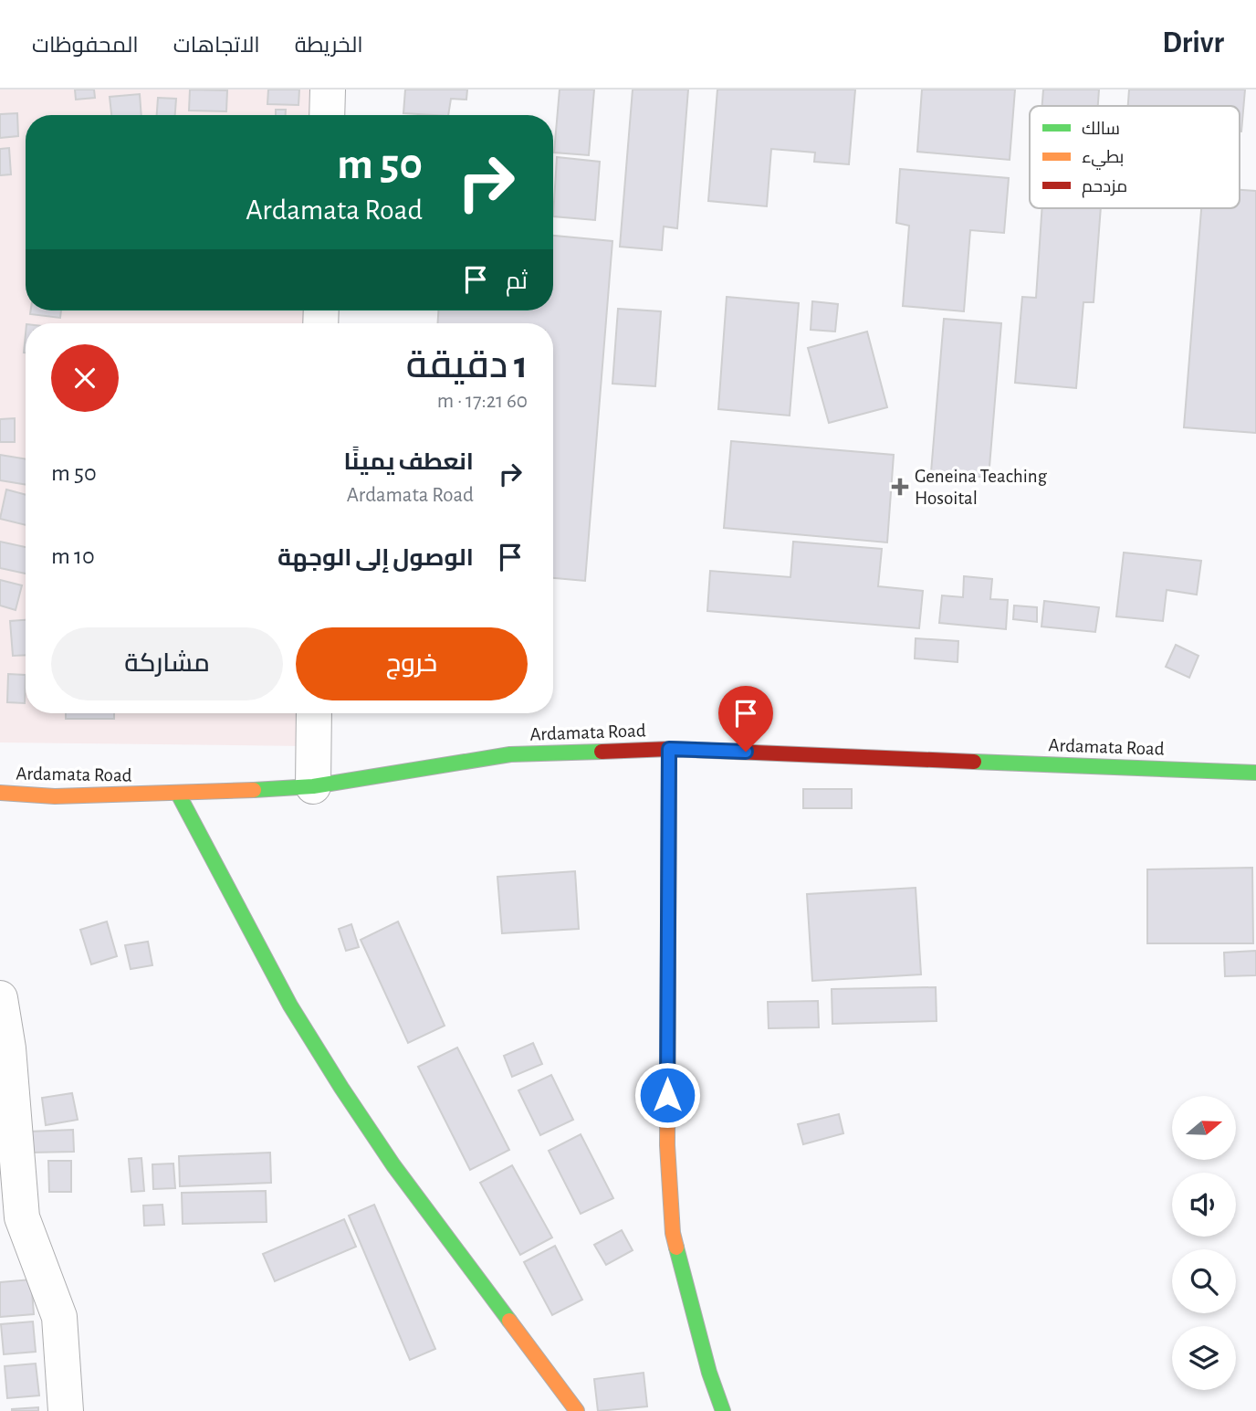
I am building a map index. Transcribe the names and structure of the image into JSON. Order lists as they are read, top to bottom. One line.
{"streets":{"street":["Ardamata Road"]},"places":{"health":["Geneina Teaching Hosoital"]},"legend":["سالك","بطيء","مزدحم"],"north":"right","page":{"header":"Drivr","nav":["الخريطة","الاتجاهات","المحفوظات"],"turn":["50 m","Ardamata Road"],"then":"ثم","heading":["1 دقيقة","60 m · 17:21"],"list":[{"name":"انعطف يمينًا","note":"Ardamata Road","value":"50 m"},{"name":"الوصول إلى الوجهة","value":"10 m"}],"buttons":["خروج","مشاركة"]}}
